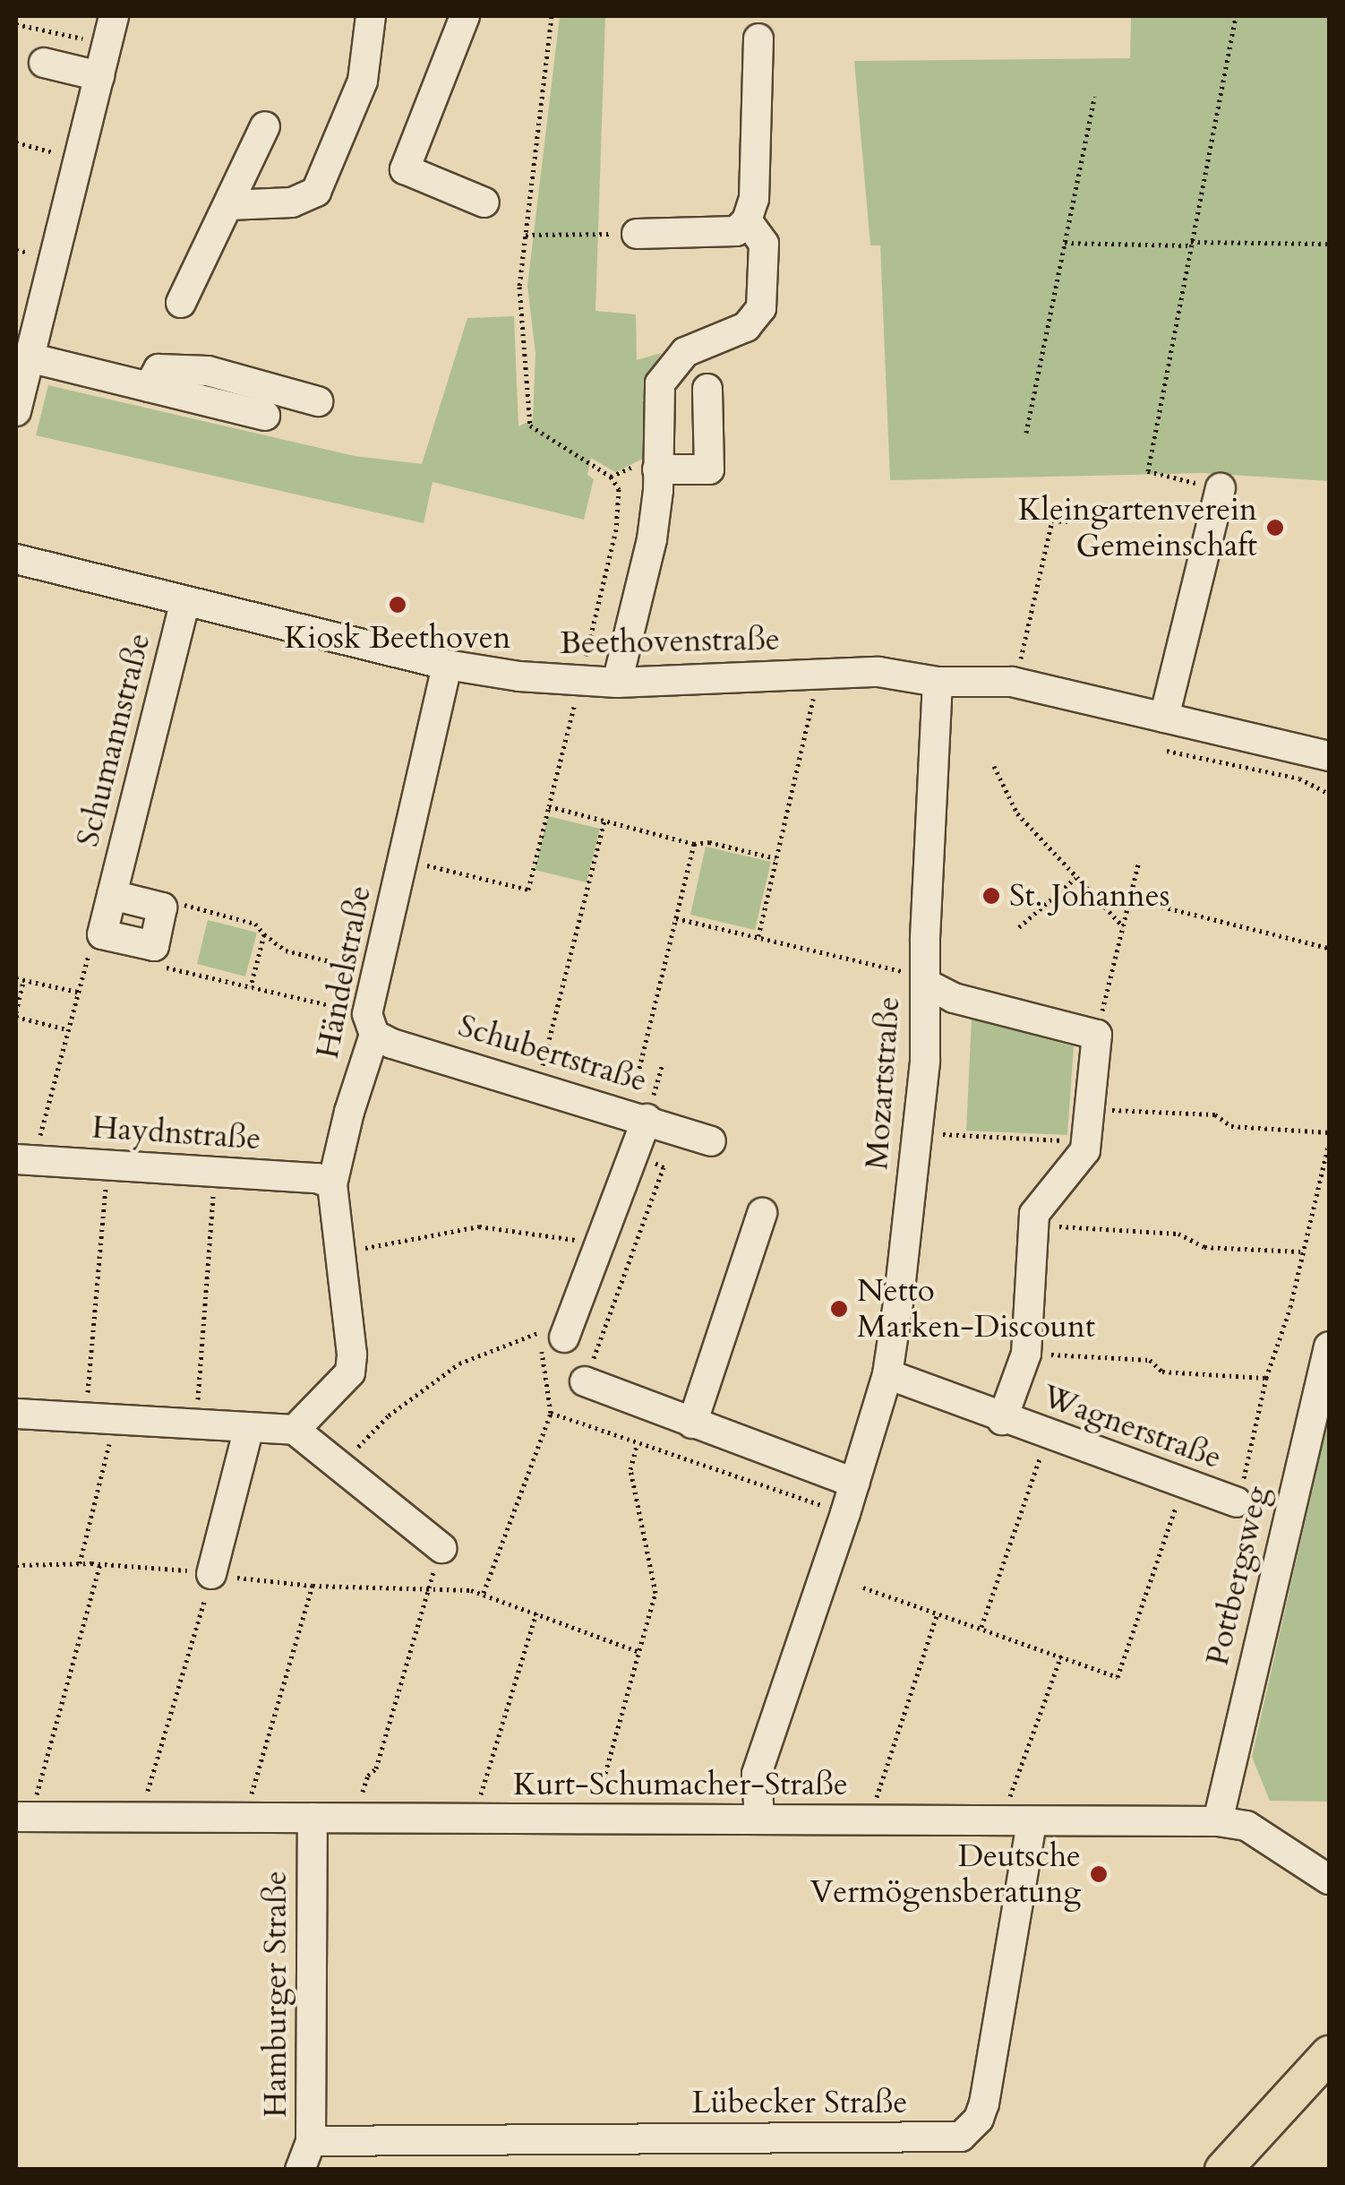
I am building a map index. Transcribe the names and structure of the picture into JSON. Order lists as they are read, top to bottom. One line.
{"streets":{"street":["Beethovenstraße","Schumannstraße","Händelstraße","Schubertstraße","Mozartstraße","Haydnstraße","Wagnerstraße","Pottbergsweg","Kurt-Schumacher-Straße","Hamburger Straße","Lübecker Straße"]},"crossings":[["Beethovenstraße","Schumannstraße"],["Beethovenstraße","Händelstraße"],["Beethovenstraße","Mozartstraße"],["Händelstraße","Schubertstraße"],["Händelstraße","Haydnstraße"],["Mozartstraße","Wagnerstraße"],["Mozartstraße","Kurt-Schumacher-Straße"],["Pottbergsweg","Kurt-Schumacher-Straße"],["Kurt-Schumacher-Straße","Hamburger Straße"],["Kurt-Schumacher-Straße","Lübecker Straße"],["Hamburger Straße","Lübecker Straße"]],"places":["Kleingartenverein Gemeinschaft","Kiosk Beethoven","St. Johannes","Netto Marken-Discount","Deutsche Vermögensberatung"]}
